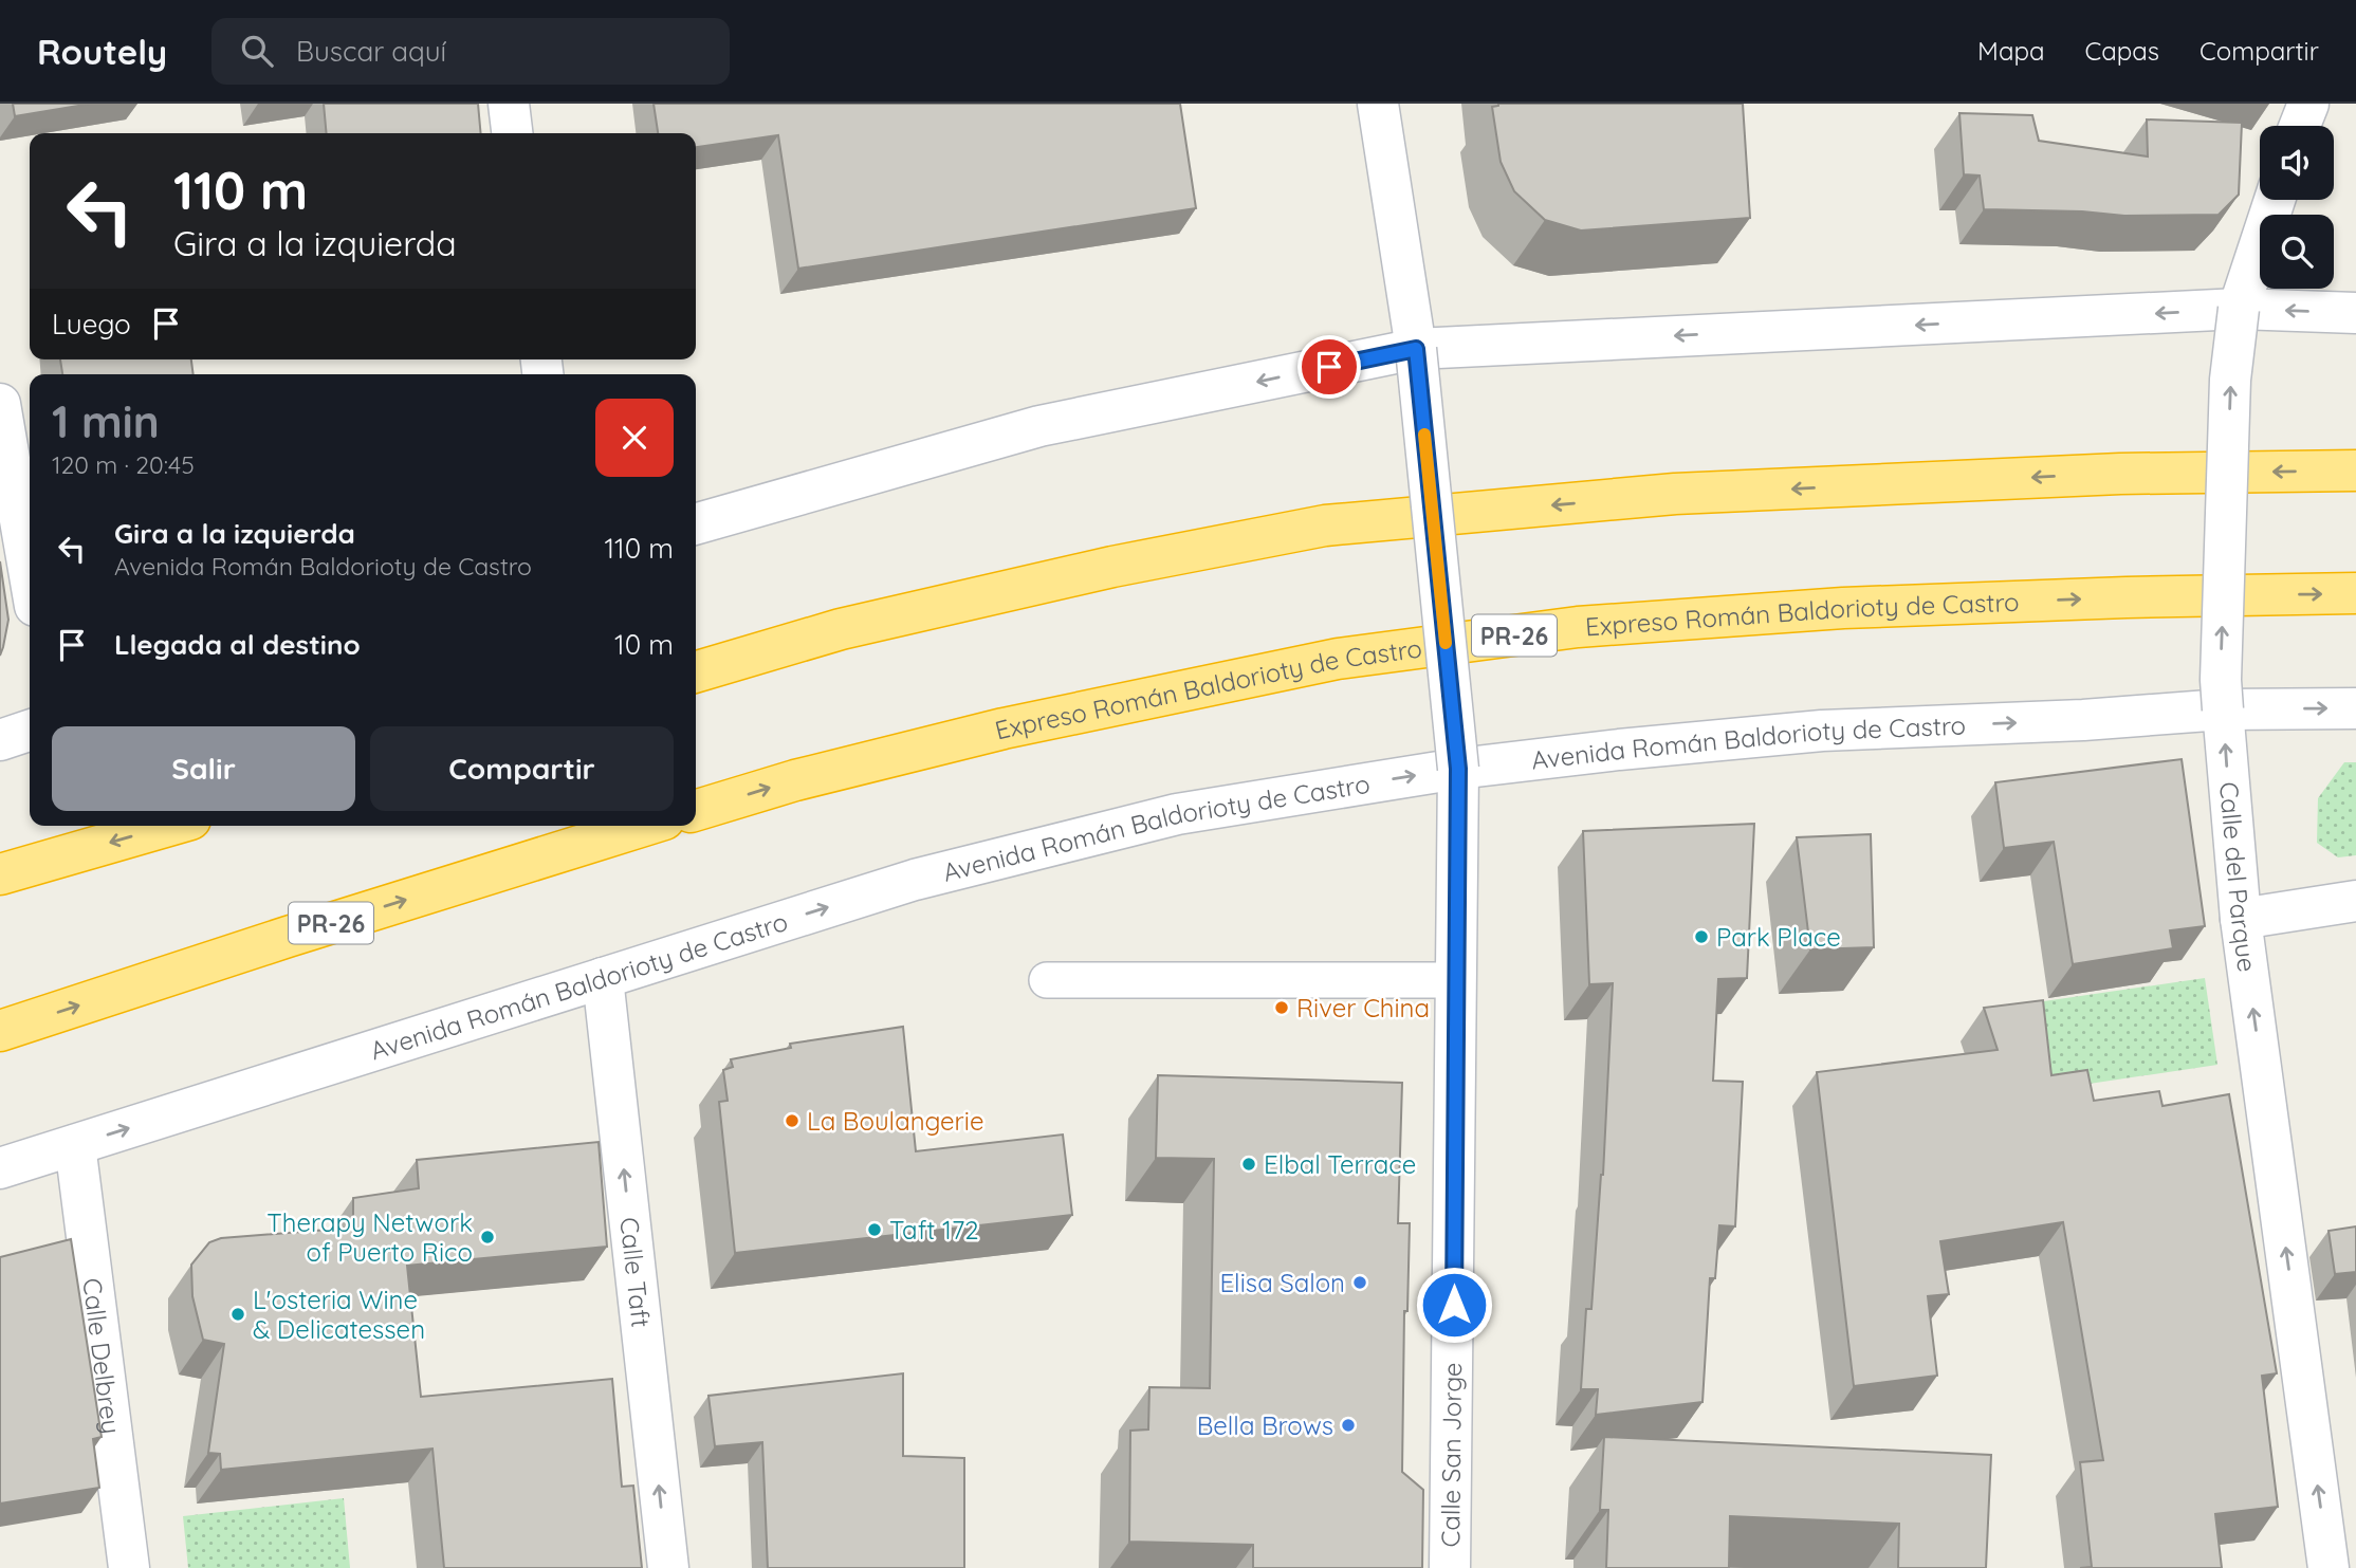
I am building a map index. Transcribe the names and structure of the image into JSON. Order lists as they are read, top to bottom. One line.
{"streets":{"highway":["Expreso Román Baldorioty de Castro","PR-26"],"street":["Avenida Román Baldorioty de Castro","Calle del Parque","Calle Taft","Calle Delbrey","Calle San Jorge"]},"crossings":[["Avenida Román Baldorioty de Castro","Calle del Parque"],["Avenida Román Baldorioty de Castro","Calle Taft"],["Avenida Román Baldorioty de Castro","Calle Delbrey"],["Avenida Román Baldorioty de Castro","Calle San Jorge"]],"one_way":["Avenida Román Baldorioty de Castro","Calle del Parque","Calle Taft"],"places":["Park Place","River China","La Boulangerie","Elbal Terrace","Taft 172","Therapy Network of Puerto Rico","Elisa Salon","L'osteria Wine & Delicatessen","Bella Brows"],"page":{"header":"Routely","search":"Buscar aquí","nav":["Mapa","Capas","Compartir"],"turn":["110 m","Gira a la izquierda"],"then":"Luego","heading":["1 min","120 m · 20:45"],"list":[{"name":"Gira a la izquierda","note":"Avenida Román Baldorioty de Castro","value":"110 m"},{"name":"Llegada al destino","value":"10 m"}],"buttons":["Salir","Compartir"]}}
